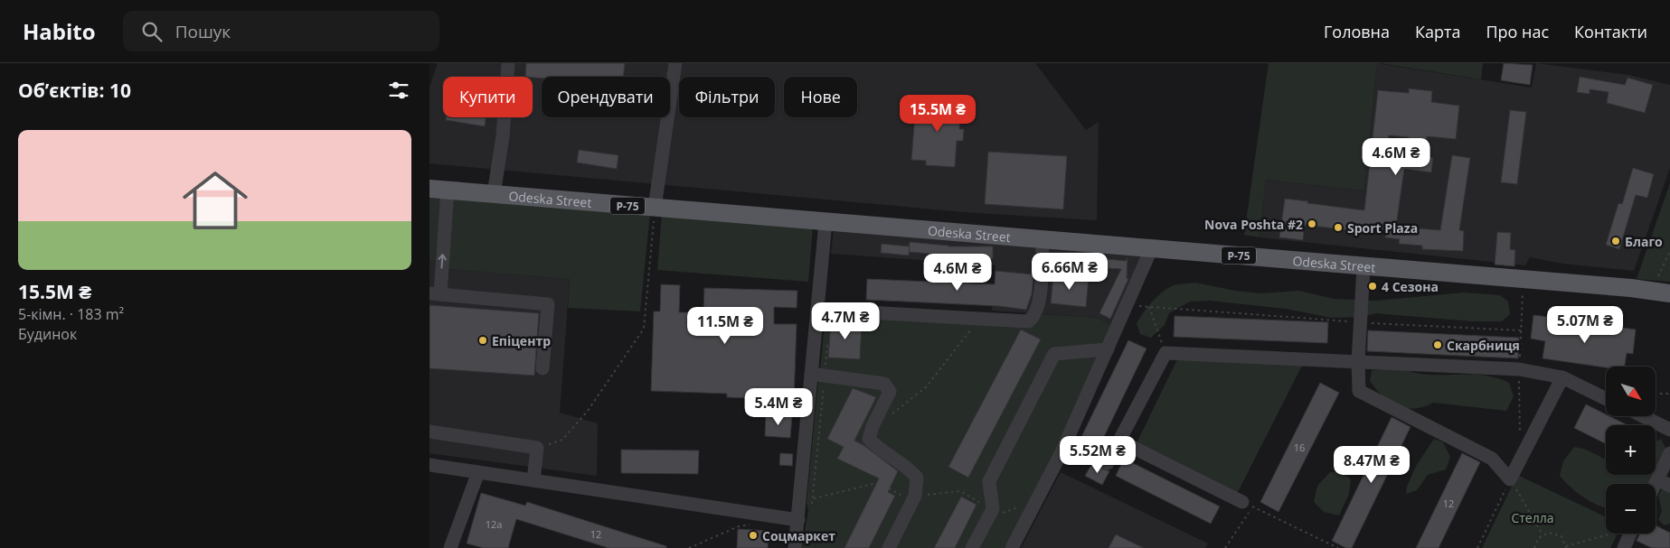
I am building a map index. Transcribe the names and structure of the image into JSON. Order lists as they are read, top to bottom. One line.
{"streets":{"main road":["Odeska Street","Р-75"]},"parks":["Стелла"],"places":["Nova Poshta #2","Sport Plaza","Благо","4 Сезона","Епіцентр","Скарбниця","Соцмаркет"],"house_numbers":["16","12","12а","12"],"north":"bottom right","page":{"header":"Habito","search":"Пошук","nav":["Головна","Карта","Про нас","Контакти"],"heading":"Об’єктів: 10","chip":["Купити","Орендувати","Фільтри","Нове"],"price":["15.5M ₴","4.6M ₴","6.66M ₴","4.6M ₴","4.7M ₴","5.07M ₴","11.5M ₴","5.4M ₴","5.52M ₴","8.47M ₴"],"list":[{"name":"15.5M ₴","note":"5-кімн. · 183 m² · Будинок"}],"map_buttons":["+","−"]}}
